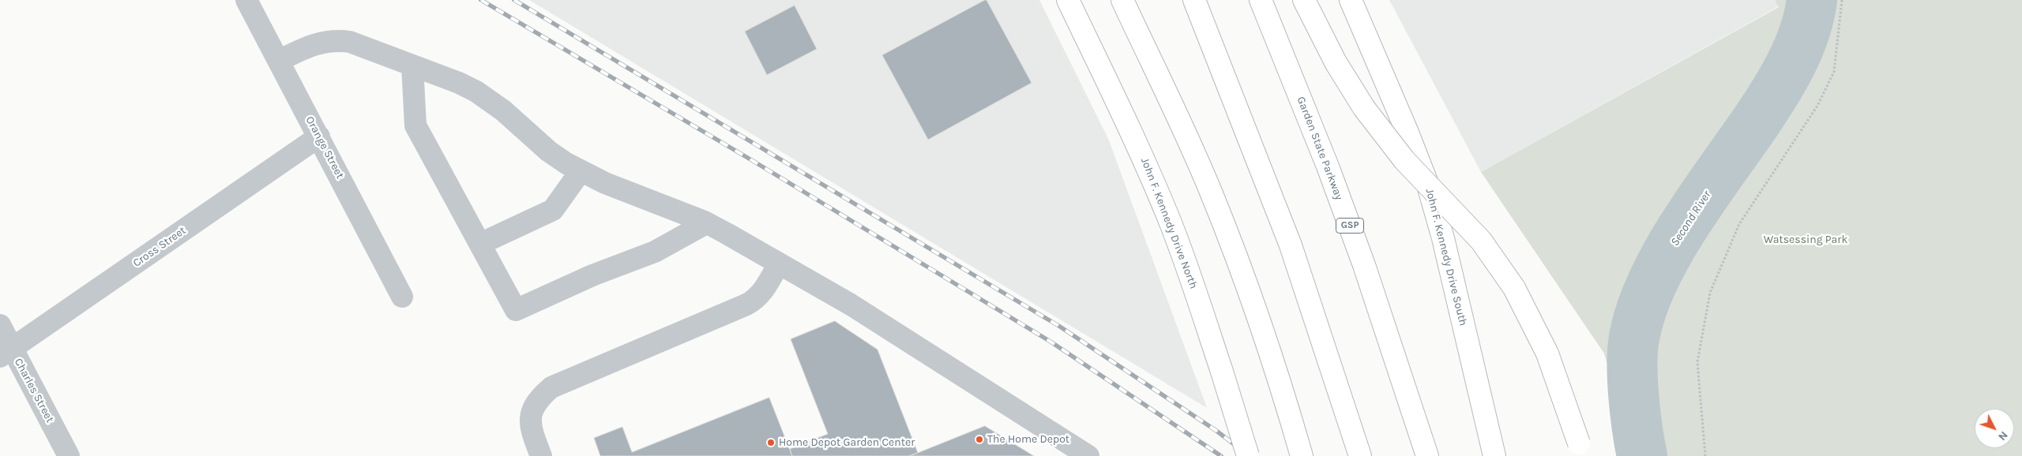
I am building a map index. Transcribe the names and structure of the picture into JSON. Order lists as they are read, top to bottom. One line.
{"streets":{"main road":["Garden State Parkway","John F. Kennedy Drive North","GSP","John F. Kennedy Drive South"],"street":["Orange Street","Cross Street","Charles Street"]},"crossings":[["Orange Street","Cross Street"],["Cross Street","Charles Street"]],"water":["Second River"],"parks":["Watsessing Park"],"places":["The Home Depot","Home Depot Garden Center"],"north":"bottom right"}
